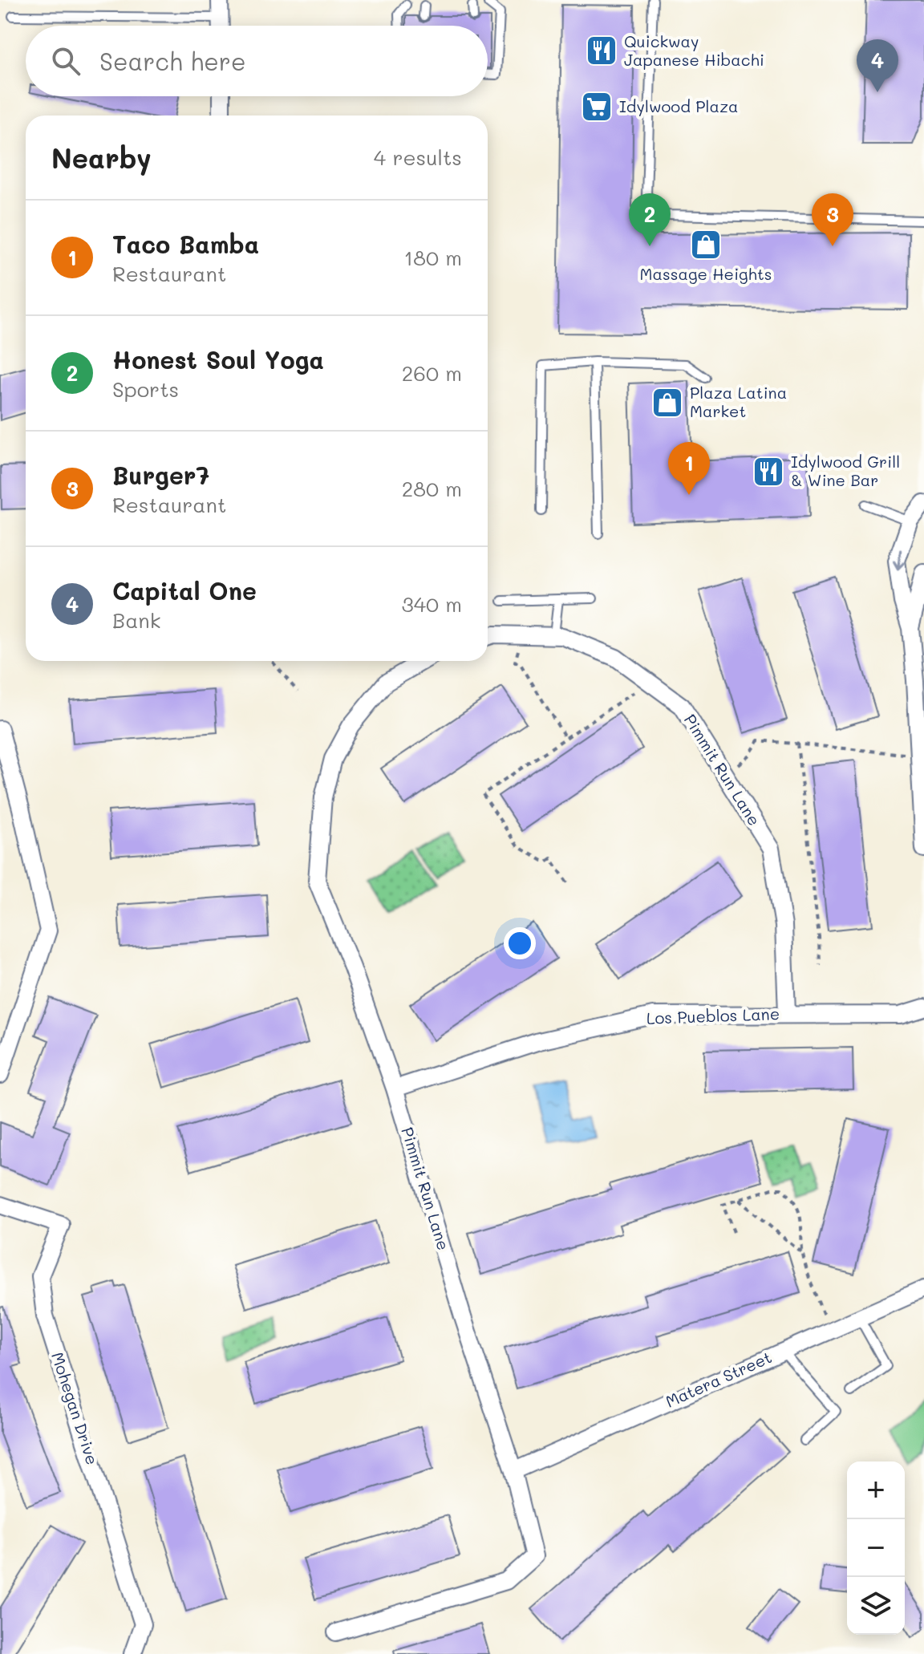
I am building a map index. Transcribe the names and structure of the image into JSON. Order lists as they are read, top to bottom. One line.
{"streets":{"street":["Pimmit Run Lane","Los Pueblos Lane","Matera Street","Mohegan Drive"]},"crossings":[["Pimmit Run Lane","Los Pueblos Lane"],["Pimmit Run Lane","Matera Street"]],"places":{"restaurant":["Quickway Japanese Hibachi","Idylwood Grill & Wine Bar"],"supermarket":["Idylwood Plaza"],"shop":["Massage Heights","Plaza Latina Market"]},"page":{"search":"Search here","pins":["4","2","3","1"],"heading":["Nearby","4 results"],"list":[{"mark":"1","name":"Taco Bamba","note":"Restaurant","value":"180 m"},{"mark":"2","name":"Honest Soul Yoga","note":"Sports","value":"260 m"},{"mark":"3","name":"Burger7","note":"Restaurant","value":"280 m"},{"mark":"4","name":"Capital One","note":"Bank","value":"340 m"}],"map_buttons":["+","−"]}}
